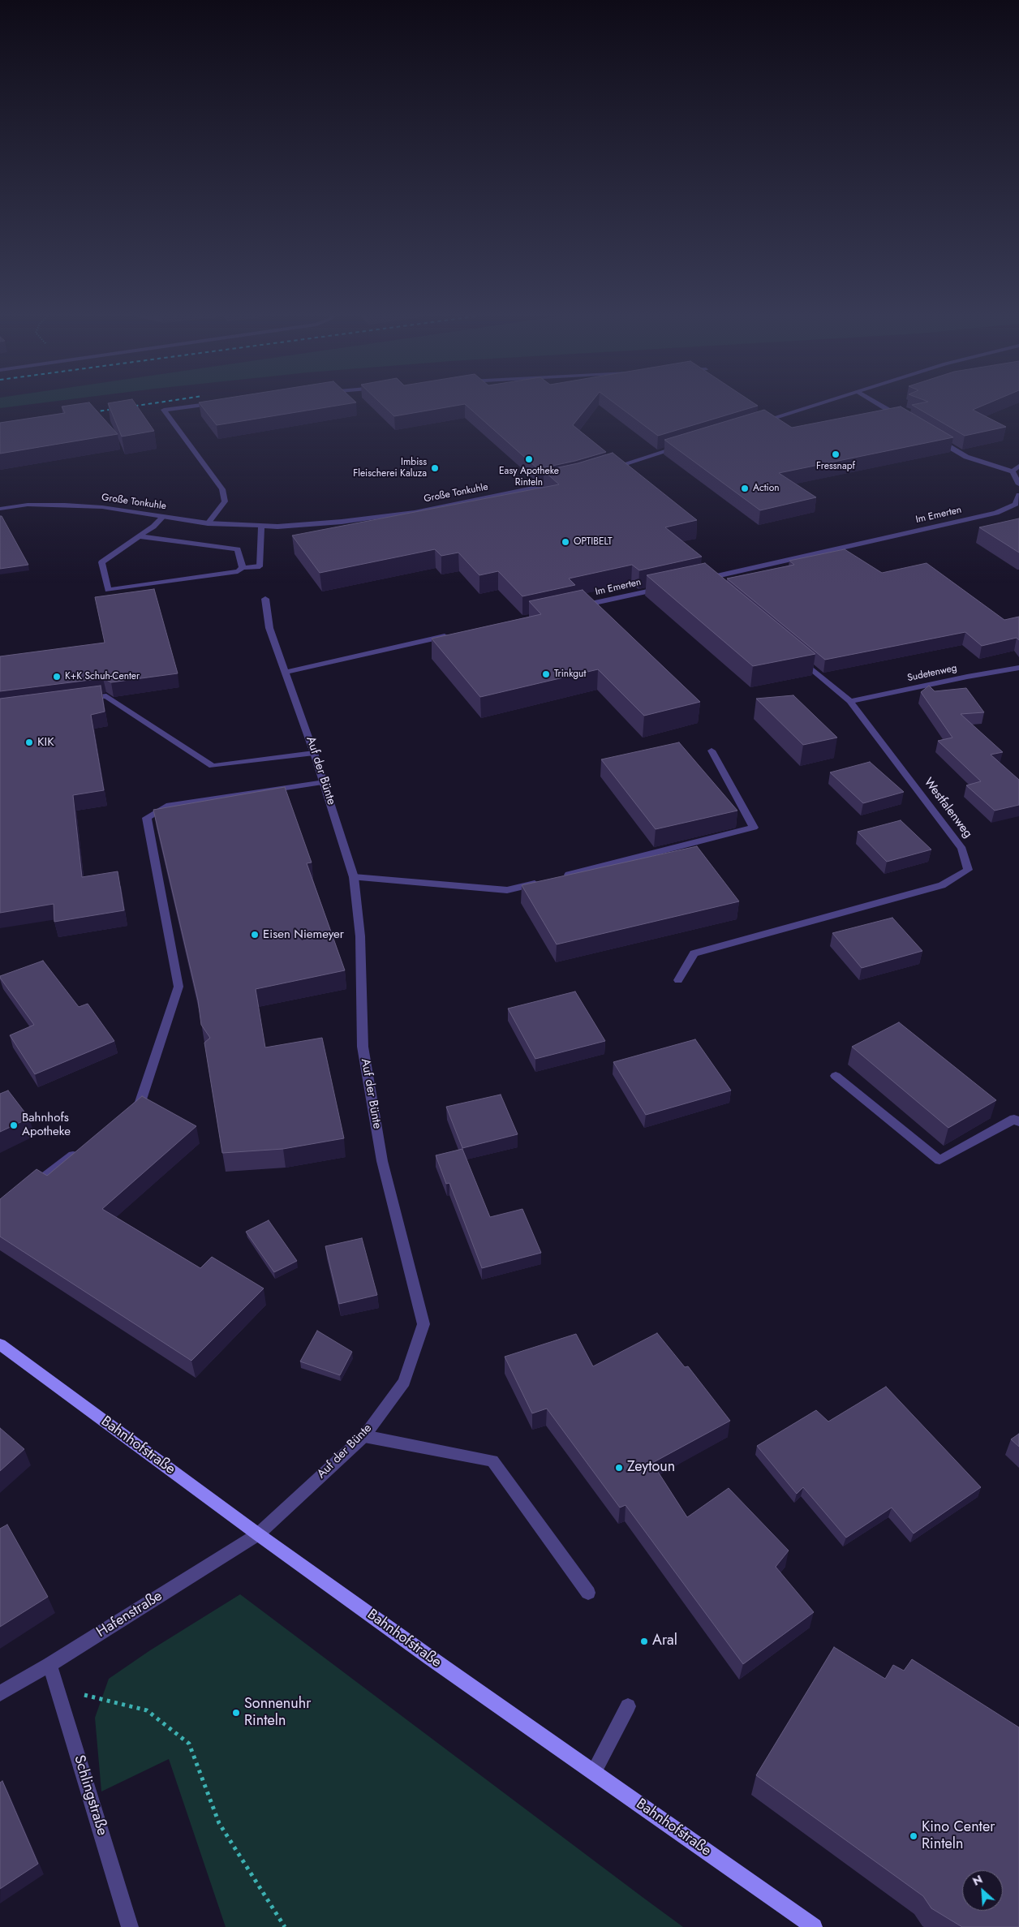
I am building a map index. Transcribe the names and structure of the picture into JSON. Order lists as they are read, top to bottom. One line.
{"streets":{"main road":["Bahnhofstraße"],"street":["Große Tonkuhle","Im Emerten","Sudetenweg","Auf der Bünte","Westfalenweg","Hafenstraße","Schlingstraße"]},"crossings":[["Sudetenweg","Westfalenweg"],["Auf der Bünte","Bahnhofstraße"],["Auf der Bünte","Hafenstraße"],["Bahnhofstraße","Hafenstraße"],["Hafenstraße","Schlingstraße"]],"places":["Fressnapf","Easy Apotheke Rinteln","Imbiss Fleischerei Kaluza","Action","OPTIBELT","Trinkgut","K+K Schuh-Center","KIK","Eisen Niemeyer","Bahnhofs Apotheke","Zeytoun","Aral","Sonnenuhr Rinteln","Kino Center Rinteln"],"north":"top left"}
